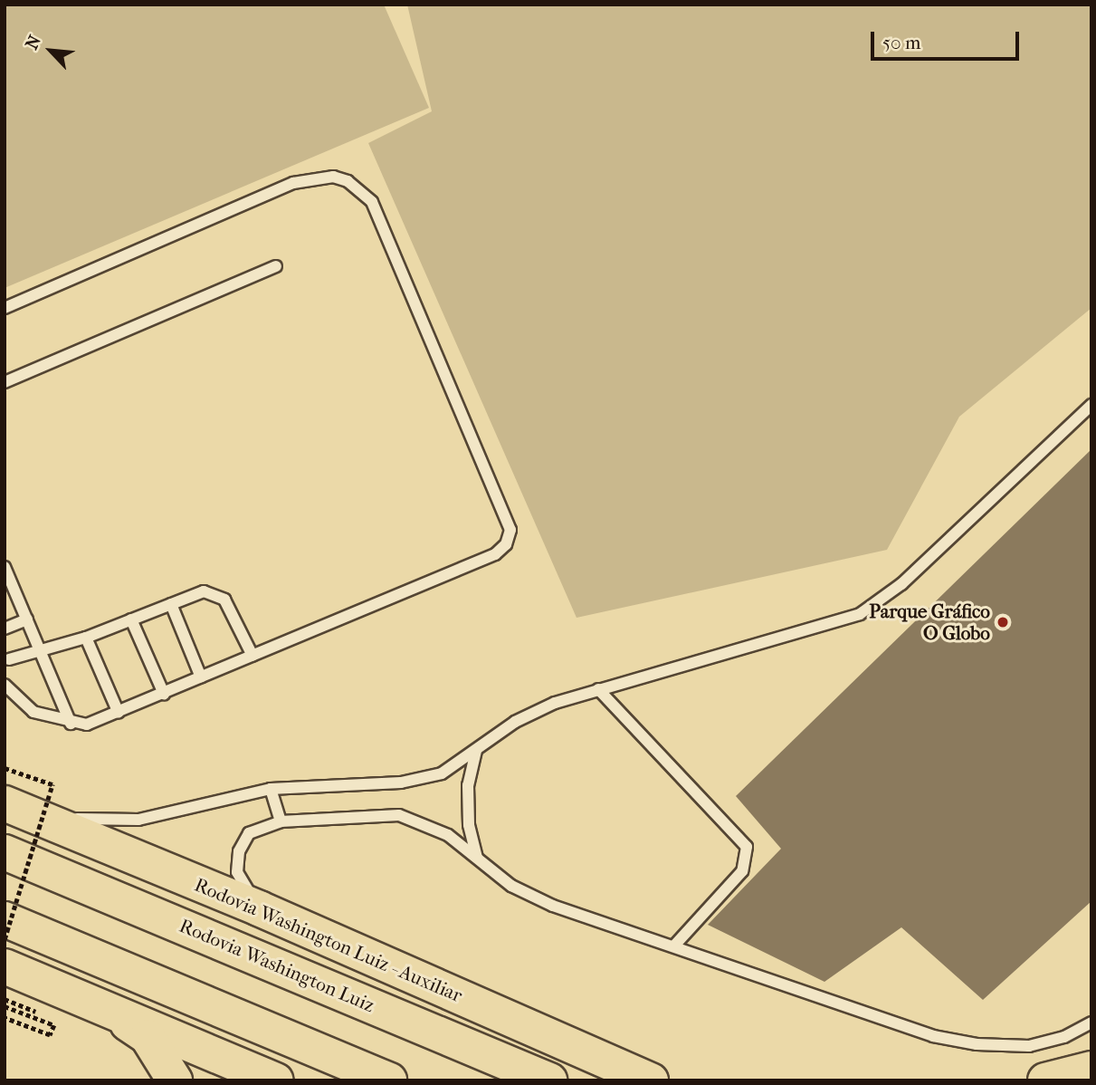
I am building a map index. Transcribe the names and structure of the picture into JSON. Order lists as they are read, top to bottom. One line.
{"streets":{"highway":["Rodovia Washington Luiz - Auxiliar","Rodovia Washington Luiz"]},"places":["Parque Gráfico O Globo"],"scale_bar":"50 m","north":"top left"}
